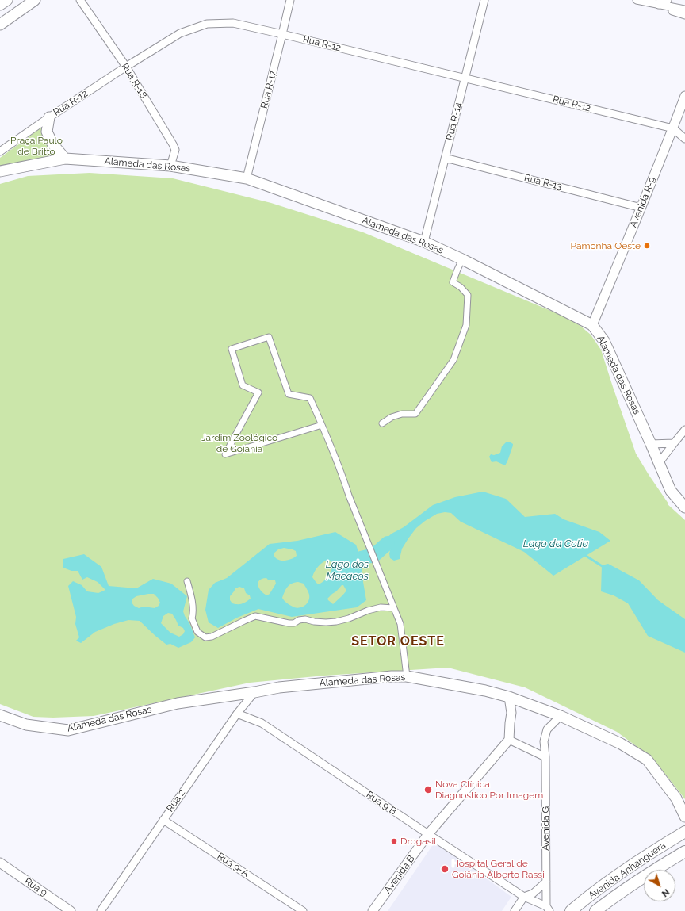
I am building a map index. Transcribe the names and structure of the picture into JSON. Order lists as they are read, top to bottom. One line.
{"streets":{"main road":["Alameda das Rosas","Avenida Anhanguera"],"street":["Rua R-12","Rua R-18","Rua R-17","Rua R-14","Rua R-13","Avenida R-9","Rua 2","Rua 9 B","Avenida G","Rua 9-A","Avenida B","Rua 9"]},"crossings":[["Rua R-12","Rua R-18"],["Rua R-12","Rua R-17"],["Rua R-12","Rua R-14"],["Rua R-12","Avenida R-9"],["Rua R-18","Alameda das Rosas"],["Rua R-17","Alameda das Rosas"],["Rua R-14","Alameda das Rosas"],["Rua R-14","Rua R-13"],["Alameda das Rosas","Avenida R-9"],["Alameda das Rosas","Rua 2"],["Alameda das Rosas","Avenida G"],["Rua R-13","Avenida R-9"],["Rua 2","Rua 9 B"],["Rua 2","Rua 9-A"],["Rua 9 B","Avenida G"],["Rua 9 B","Avenida B"]],"districts":["SETOR OESTE"],"water":["Lago da Cotia","Lago dos Macacos"],"parks":["Praça Paulo de Britto","Jardim Zoológico de Goiânia"],"places":["Pamonha Oeste","Nova Clínica Diagnostico Por Imagem","Drogasil","Hospital Geral de Goiânia Alberto Rassi"],"north":"bottom right"}
